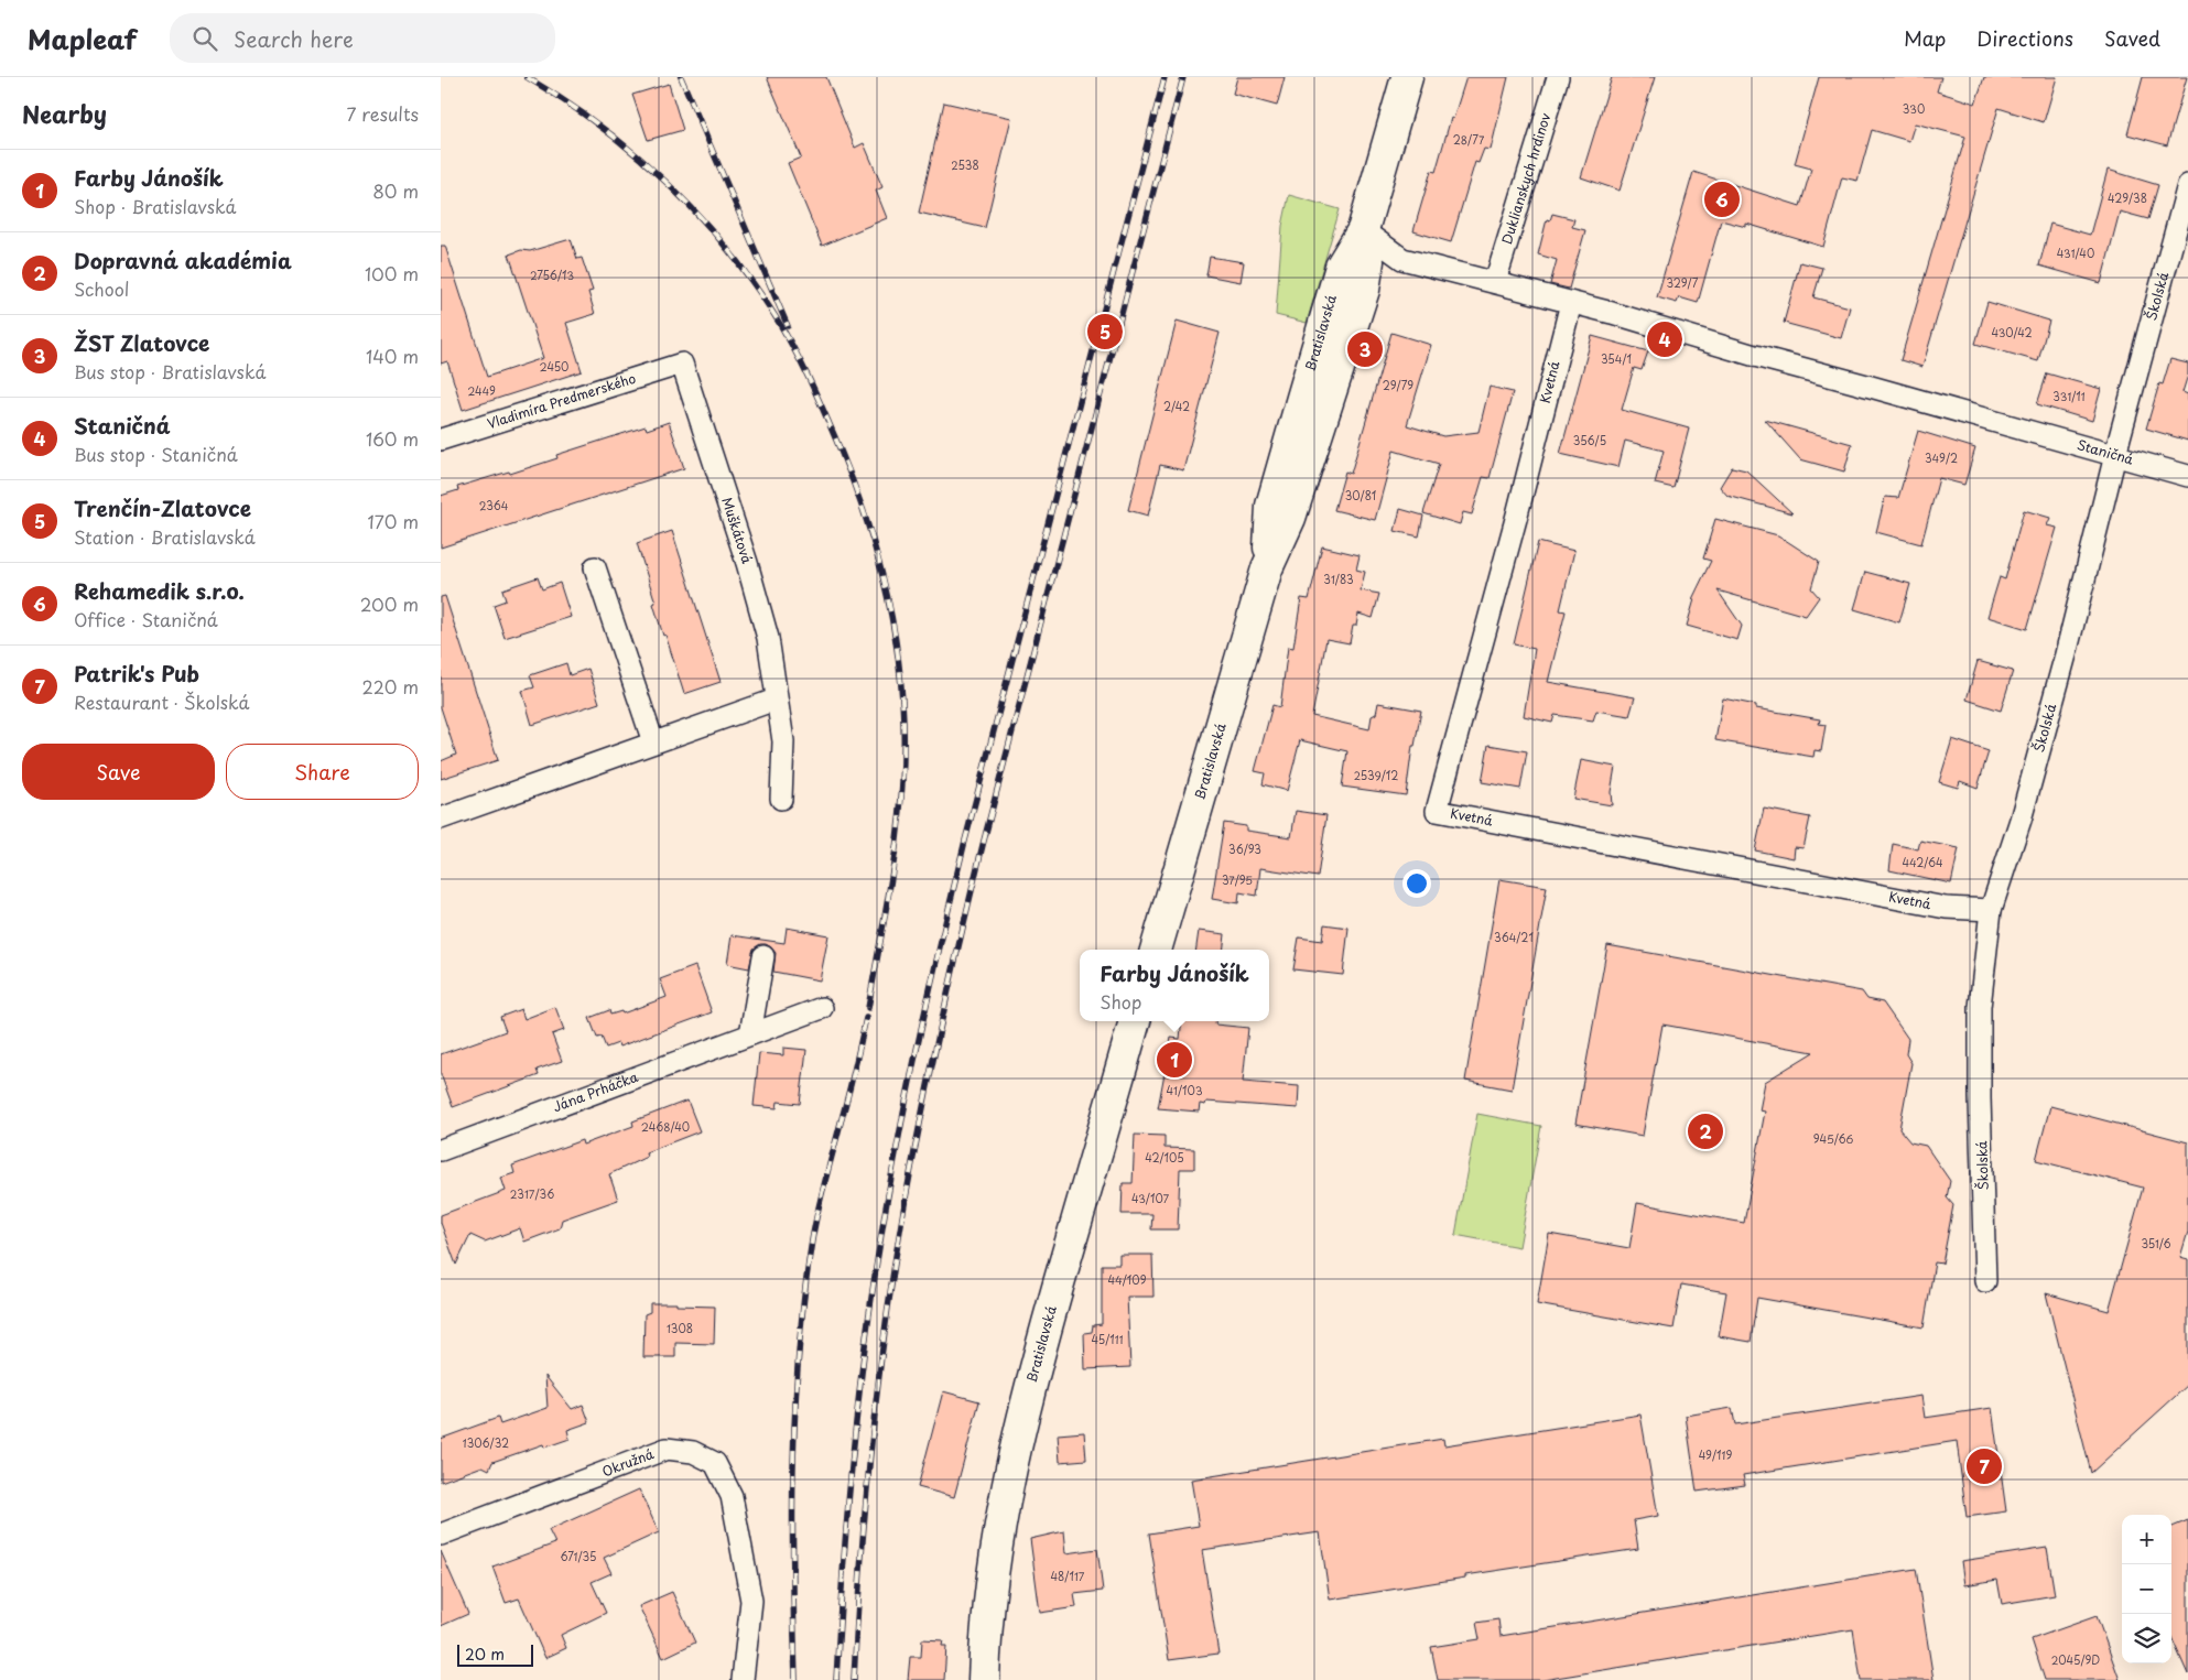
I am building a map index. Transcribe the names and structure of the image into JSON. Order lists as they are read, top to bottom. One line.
{"streets":{"main road":["Bratislavská"],"street":["Duklianskych hrdinov","Školská","Kvetná","Vladimíra Predmerského","Staničná","Muškátová","Jána Prháčka","Okružná"]},"crossings":[["Duklianskych hrdinov","Staničná"],["Školská","Kvetná"],["Školská","Staničná"],["Bratislavská","Staničná"],["Kvetná","Staničná"],["Vladimíra Predmerského","Muškátová"]],"house_numbers":["330","28/77","2538","429/38","431/40","2756/13","329/7","430/42","354/1","2450","29/79","2449","331/11","2/42","356/5","349/2","30/81","2364","31/83","2539/12","36/93","442/64","37/95","364/21","41/103","2468/40","945/66","42/105","2317/36","43/107","351/6","44/109","1308","45/111","1306/32","49/119","671/35","48/117","2045/9D"],"scale_bar":"20 m","page":{"header":"Mapleaf","search":"Search here","nav":["Map","Directions","Saved"],"heading":["Nearby","7 results"],"list":[{"mark":"1","name":"Farby Jánošík","note":"Shop · Bratislavská","value":"80 m"},{"mark":"2","name":"Dopravná akadémia","note":"School","value":"100 m"},{"mark":"3","name":"ŽST Zlatovce","note":"Bus stop · Bratislavská","value":"140 m"},{"mark":"4","name":"Staničná","note":"Bus stop · Staničná","value":"160 m"},{"mark":"5","name":"Trenčín-Zlatovce","note":"Station · Bratislavská","value":"170 m"},{"mark":"6","name":"Rehamedik s.r.o.","note":"Office · Staničná","value":"200 m"},{"mark":"7","name":"Patrik's Pub","note":"Restaurant · Školská","value":"220 m"}],"pins":["6","5","4","3","1","2","7"],"buttons":["Save","Share"],"popup":["Farby Jánošík","Shop"],"map_buttons":["+","−"],"scale":"20 m"}}
